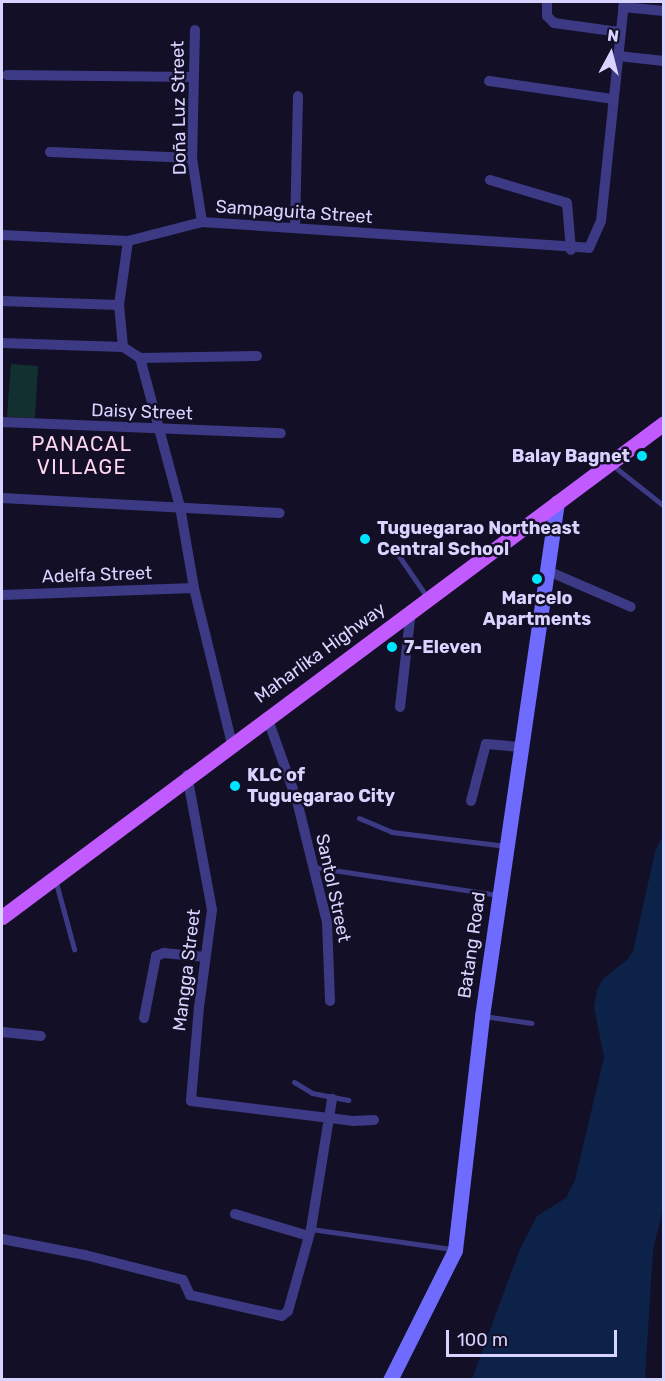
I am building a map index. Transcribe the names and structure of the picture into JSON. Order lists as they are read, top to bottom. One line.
{"streets":{"main road":["Maharlika Highway"],"street":["Doña Luz Street","Sampaguita Street","Daisy Street","Adelfa Street","Santol Street","Batang Road","Mangga Street"]},"crossings":[["Doña Luz Street","Sampaguita Street"],["Maharlika Highway","Santol Street"],["Maharlika Highway","Batang Road"],["Maharlika Highway","Mangga Street"]],"districts":["PANACAL VILLAGE"],"places":["Balay Bagnet","Tuguegarao Northeast Central School","Marcelo Apartments","7-Eleven","KLC of Tuguegarao City"],"scale_bar":"100 m","north":"top"}
